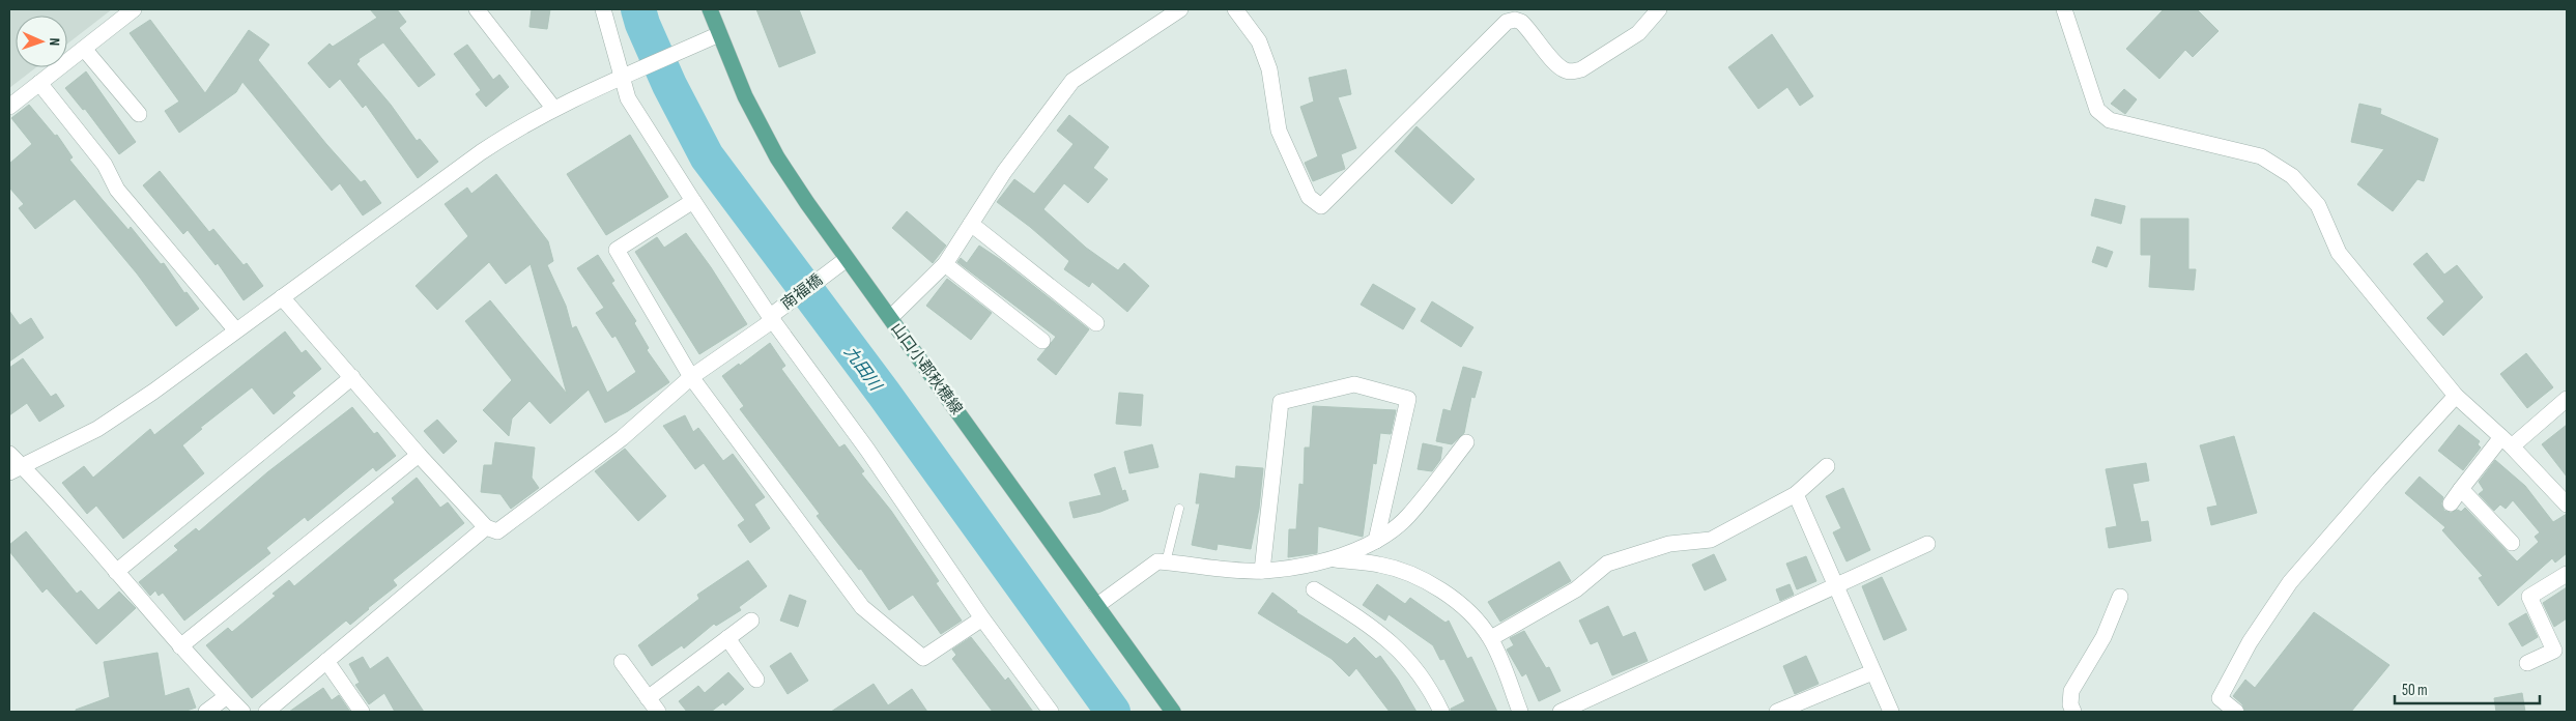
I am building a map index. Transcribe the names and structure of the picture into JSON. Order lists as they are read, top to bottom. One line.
{"streets":{"main road":["山口小郡秋穂線"],"street":["南福橋"]},"crossings":[["南福橋","山口小郡秋穂線"]],"water":["九田川"],"scale_bar":"50 m","north":"right"}
